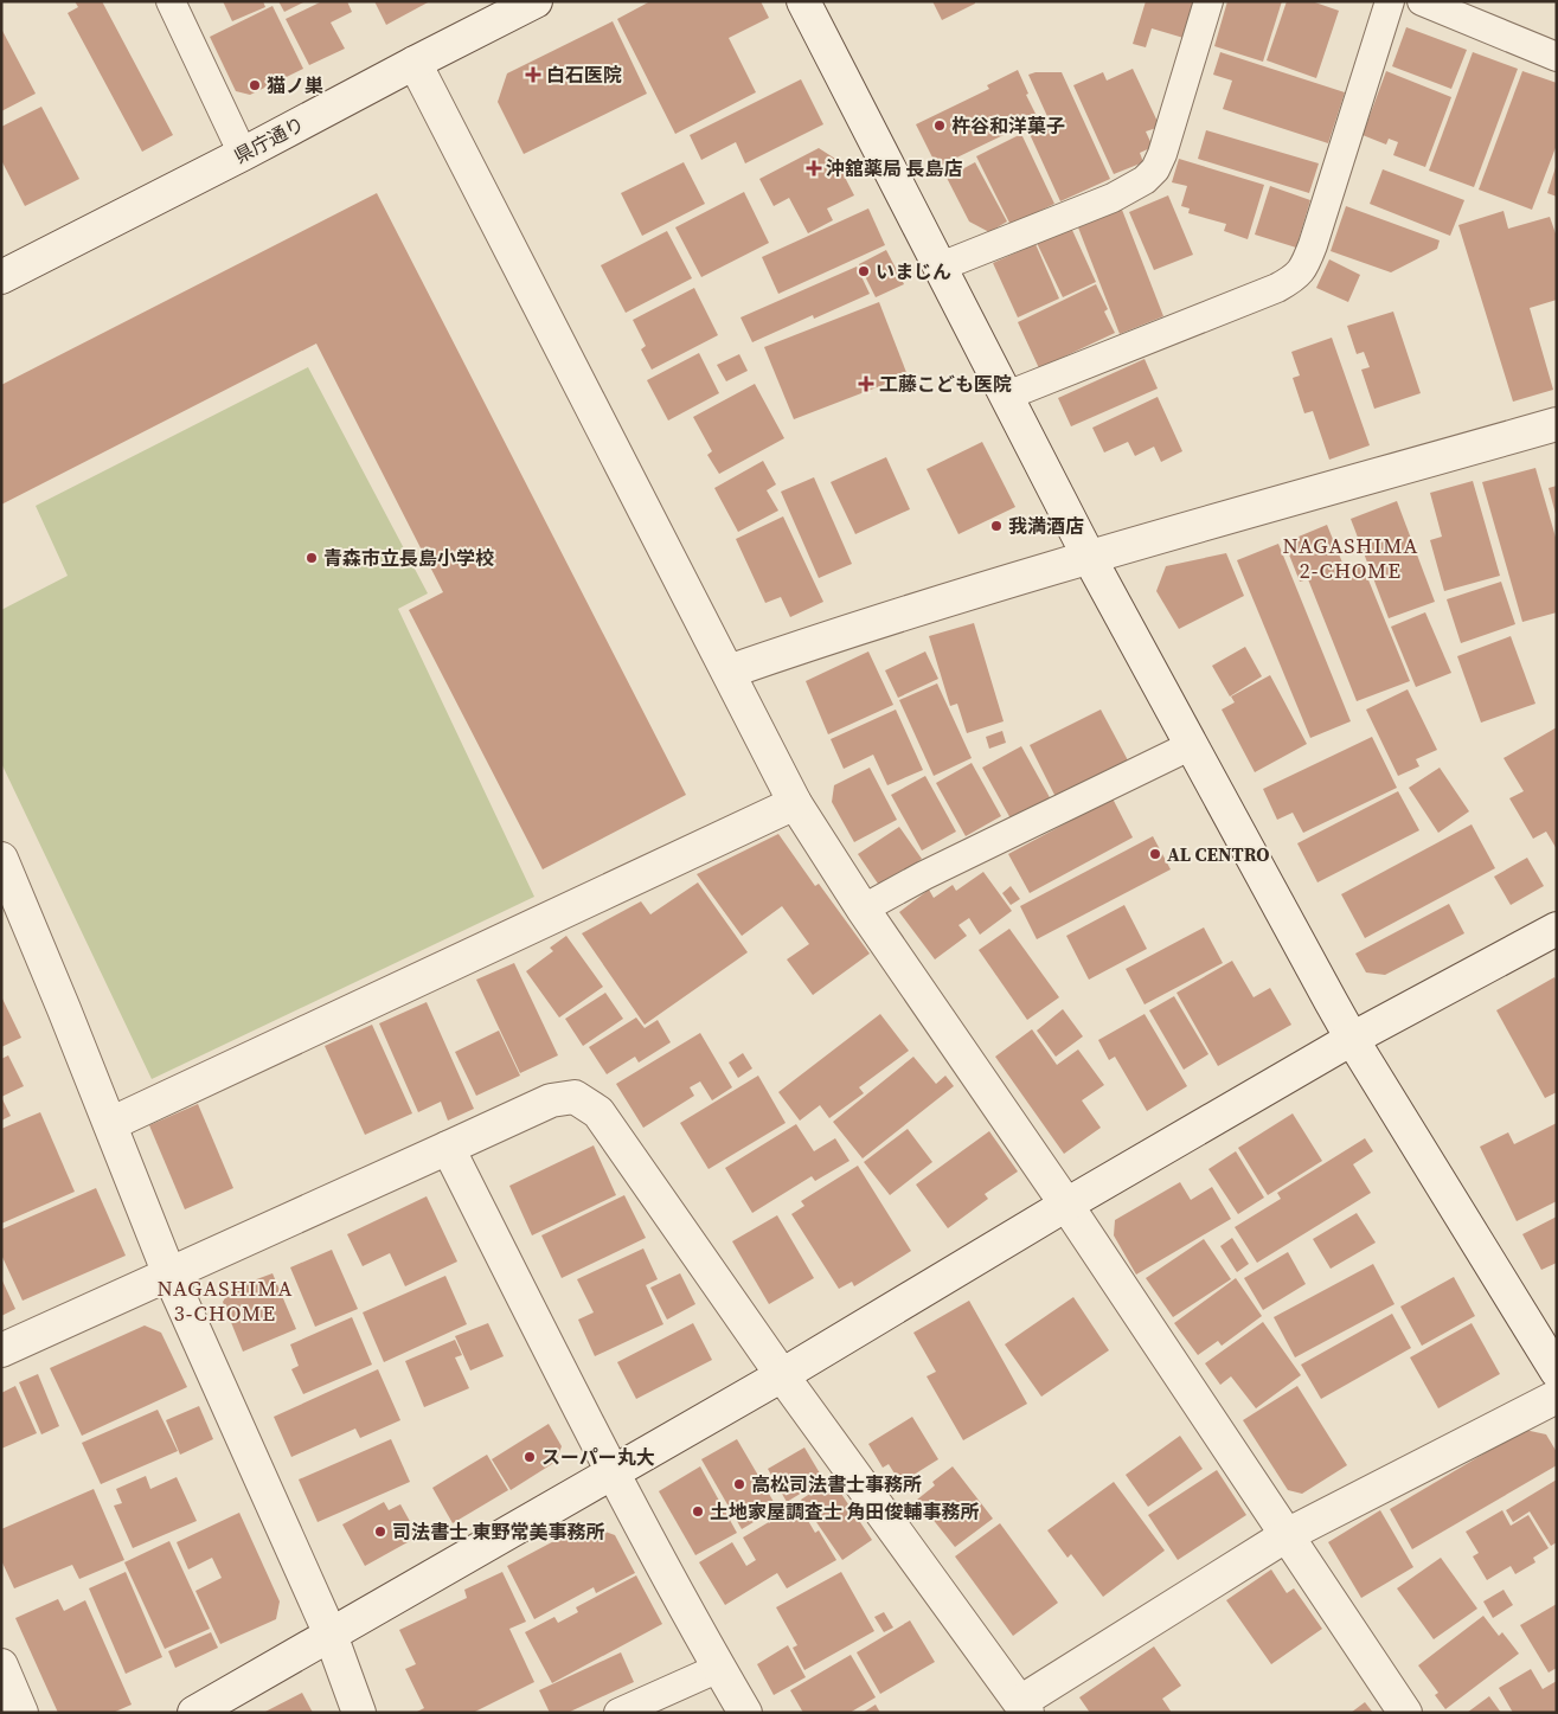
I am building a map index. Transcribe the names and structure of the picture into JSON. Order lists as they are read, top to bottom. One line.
{"streets":{"street":["県庁通り"]},"districts":["NAGASHIMA 2-CHOME","NAGASHIMA 3-CHOME"],"places":{"health":["白石医院","沖舘薬局 長島店","工藤こども医院"],"other":["猫ノ巣","杵谷和洋菓子","いまじん","我満酒店","青森市立長島小学校","AL CENTRO","スーパー丸大","高松司法書士事務所","土地家屋調査士 角田俊輔事務所","司法書士 東野常美事務所"]}}
